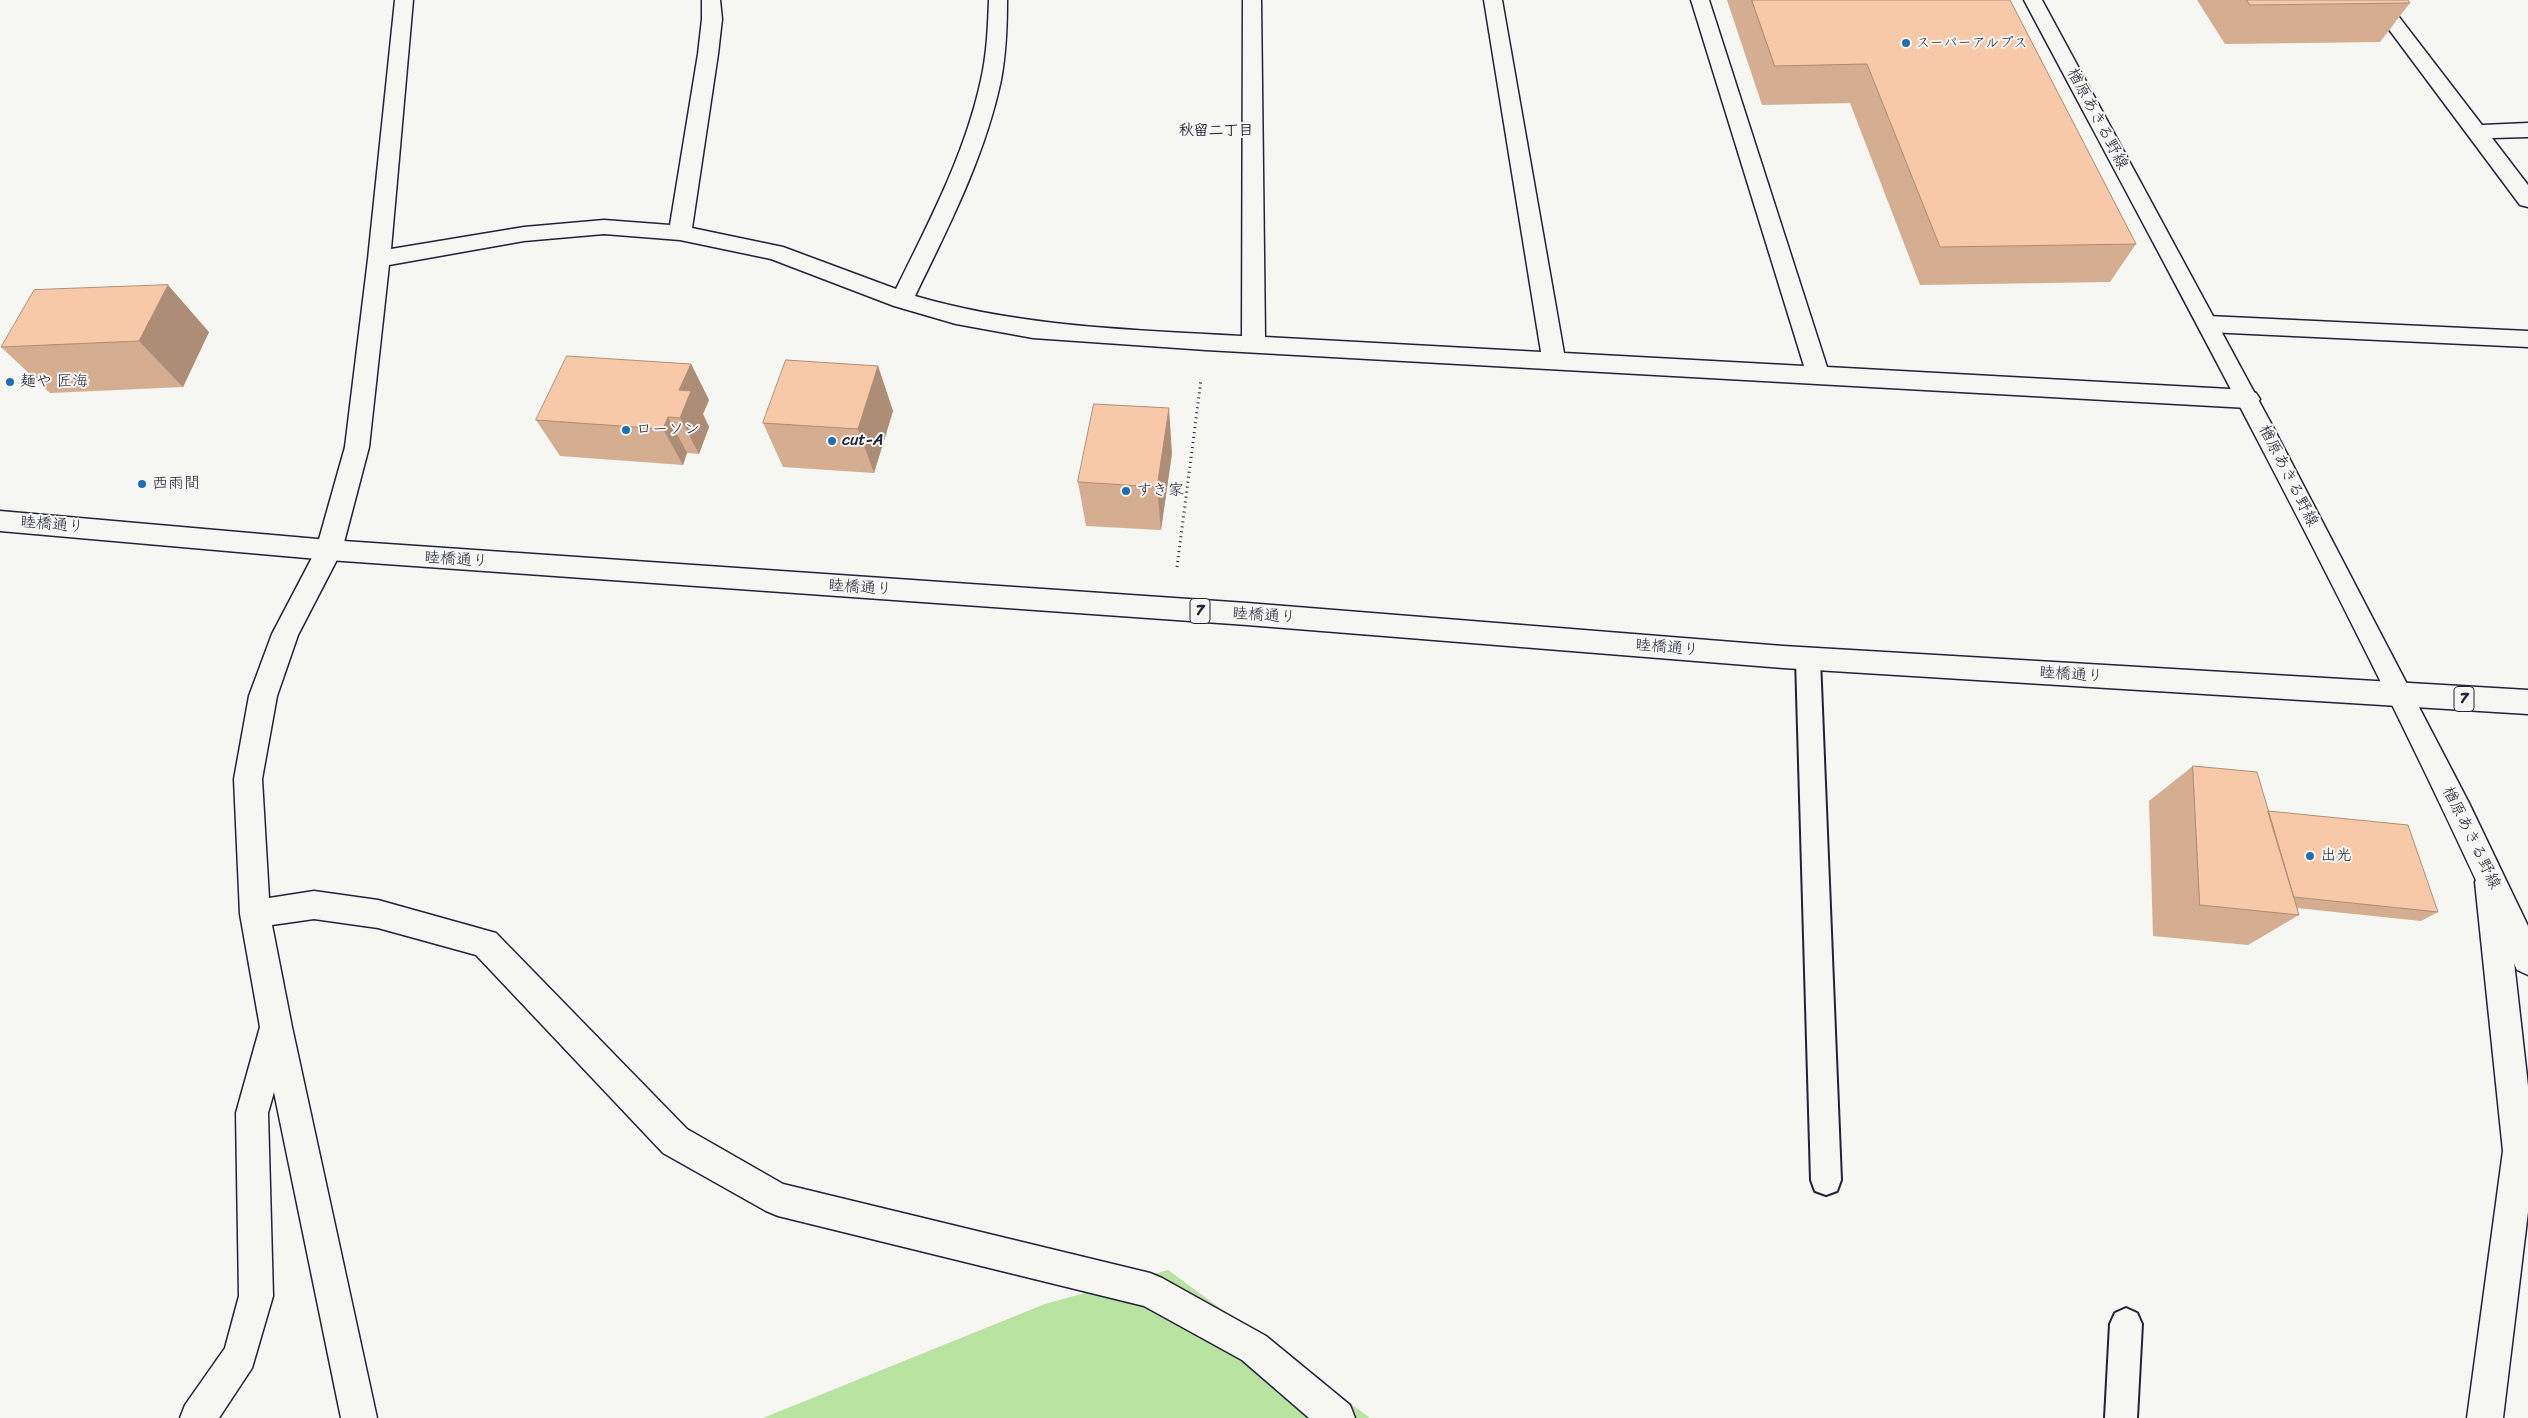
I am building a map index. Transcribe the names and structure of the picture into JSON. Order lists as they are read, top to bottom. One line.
{"streets":{"street":["楢原あきる野線","睦橋通り","7"]},"crossings":[["楢原あきる野線","睦橋通り"]],"districts":["秋留二丁目"],"places":["スーパーアルプス","麺や 匠海","ローソン","cut-A","西雨間","すき家","出光"]}
